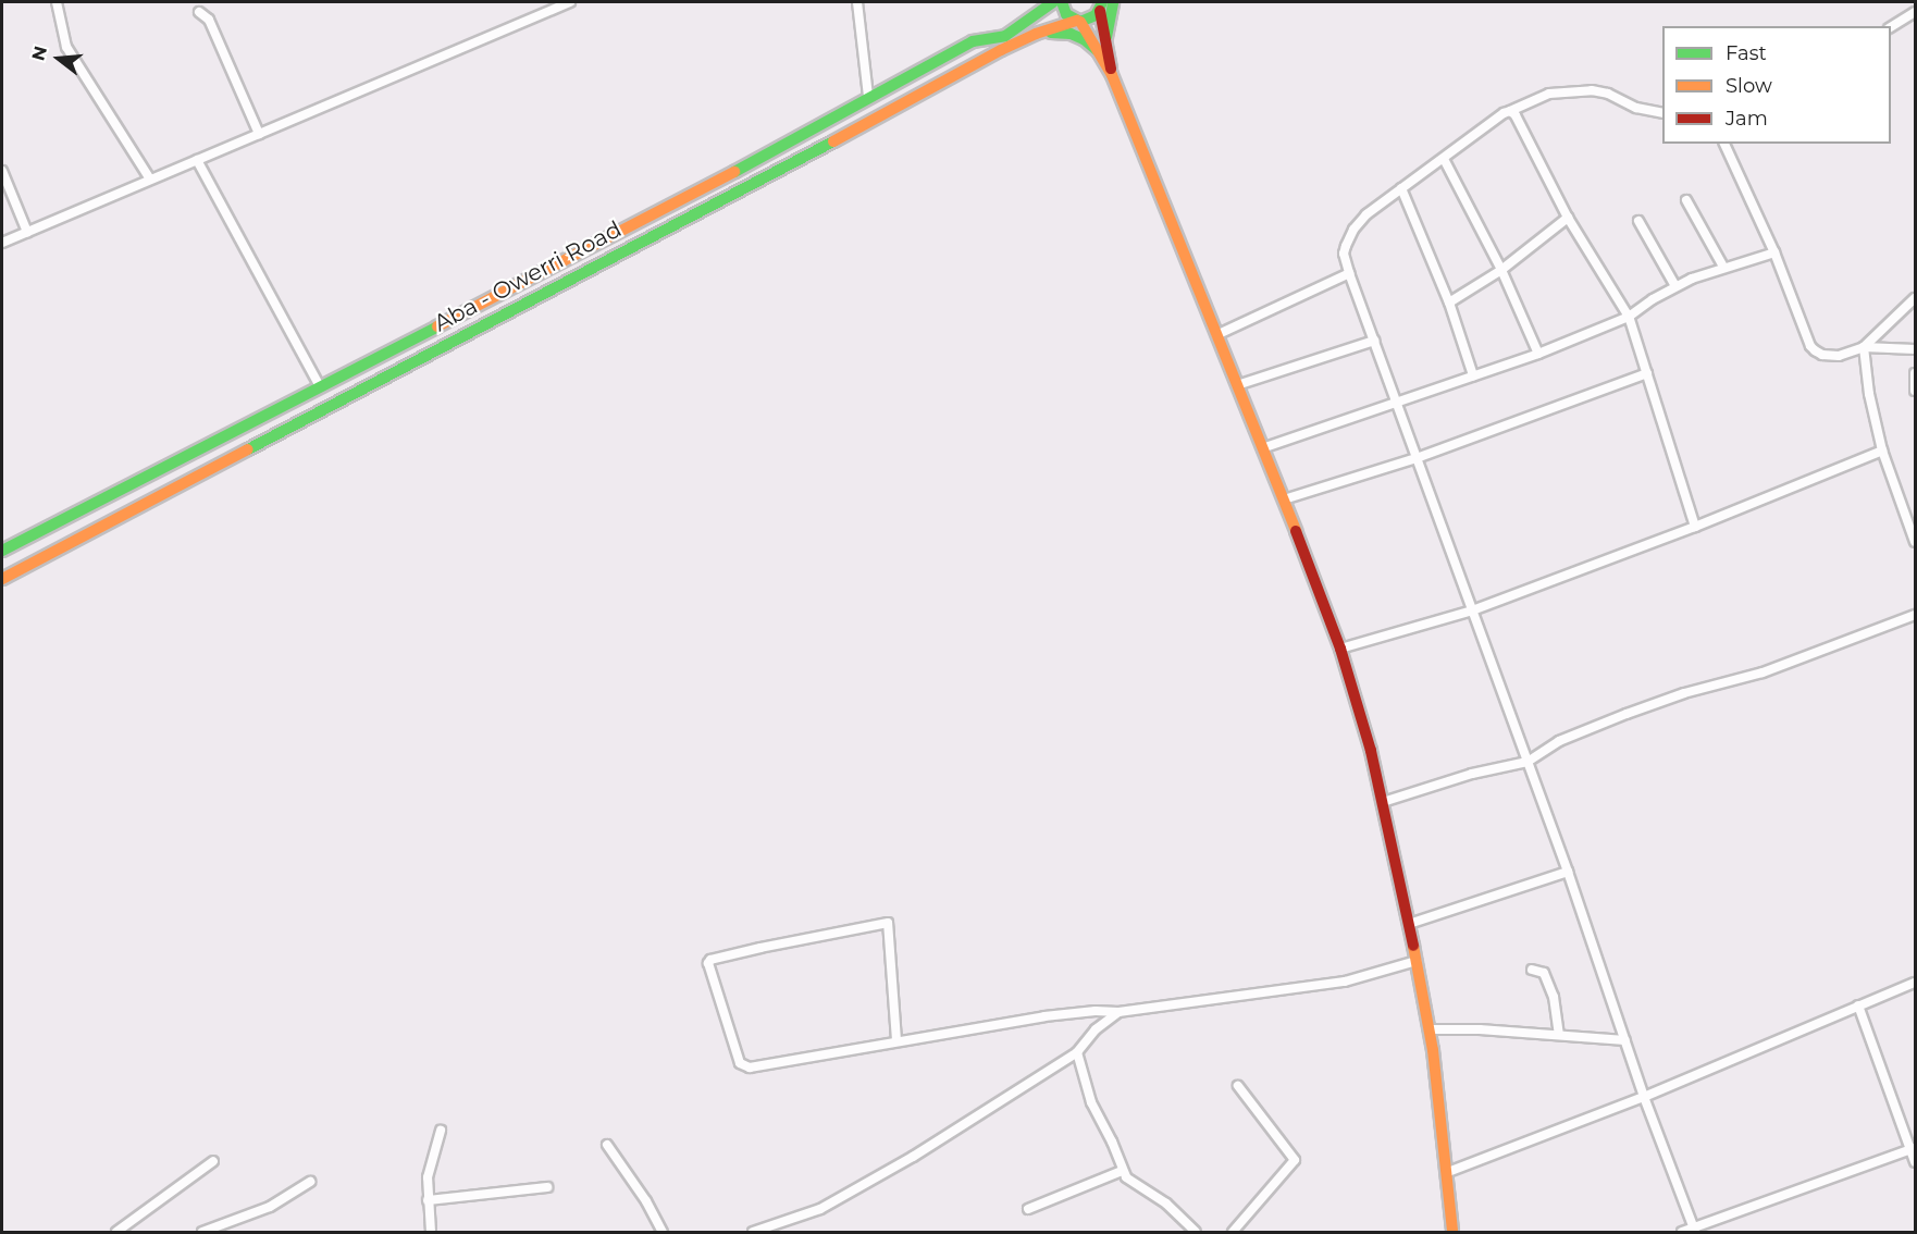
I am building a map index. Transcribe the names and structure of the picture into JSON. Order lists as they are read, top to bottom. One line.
{"streets":{"main road":["Aba - Owerri Road"]},"legend":["Fast","Slow","Jam"],"north":"left"}
